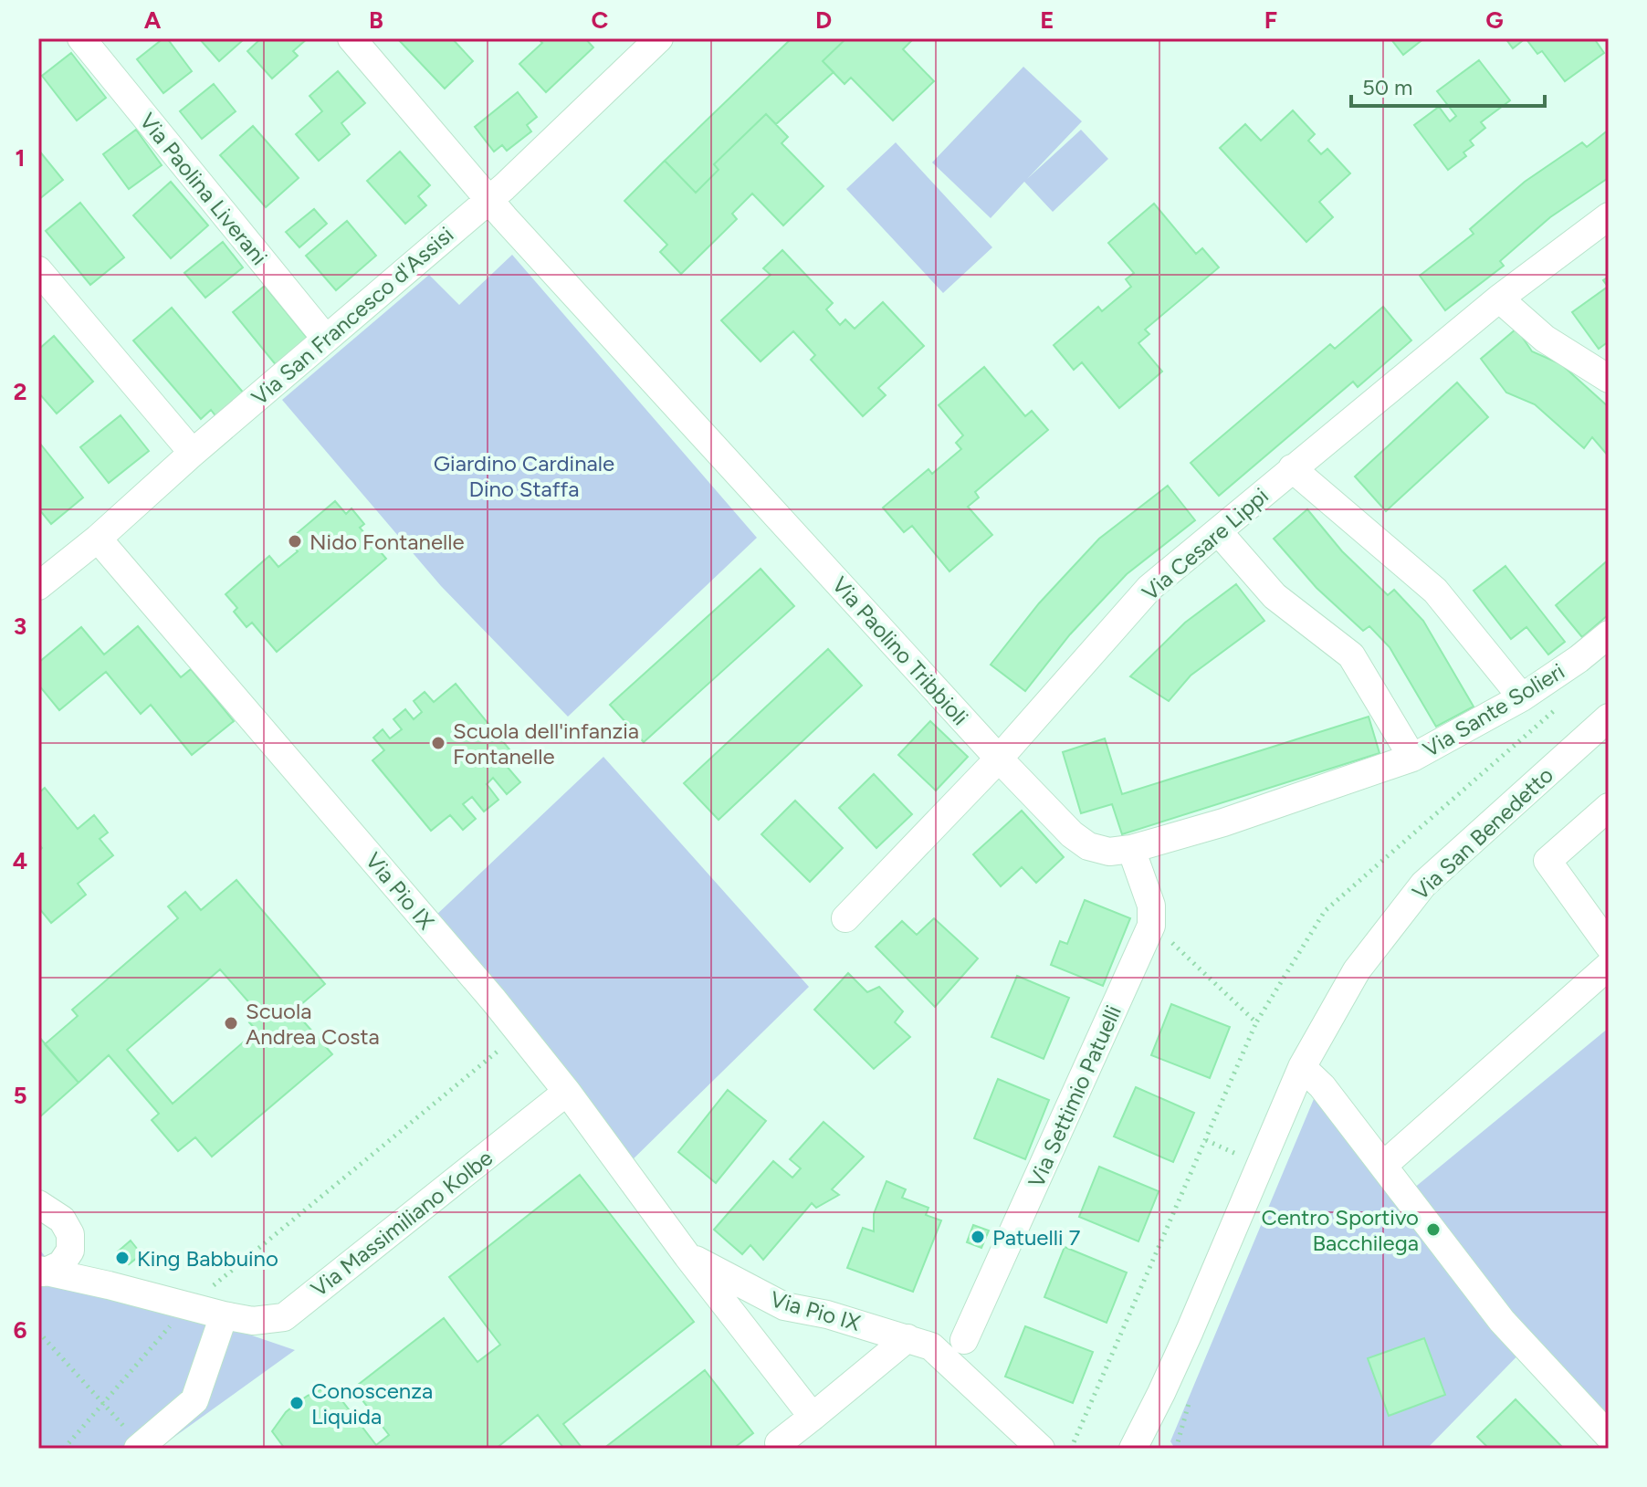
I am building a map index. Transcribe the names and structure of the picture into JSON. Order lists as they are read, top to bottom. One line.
{"streets":{"street":["Via Paolina Liverani","Via San Francesco d'Assisi","Via Cesare Lippi","Via Paolino Tribbioli","Via Sante Solieri","Via San Benedetto","Via Pio IX","Via Settimio Patuelli","Via Massimiliano Kolbe"]},"crossings":[["Via Paolina Liverani","Via San Francesco d'Assisi"],["Via San Francesco d'Assisi","Via Paolino Tribbioli"],["Via San Francesco d'Assisi","Via Pio IX"],["Via Cesare Lippi","Via Paolino Tribbioli"],["Via Paolino Tribbioli","Via Sante Solieri"],["Via Paolino Tribbioli","Via Settimio Patuelli"],["Via Pio IX","Via Massimiliano Kolbe"]],"parks":["Giardino Cardinale Dino Staffa"],"places":["Nido Fontanelle","Scuola dell'infanzia Fontanelle","Scuola Andrea Costa","Centro Sportivo Bacchilega","Patuelli 7","King Babbuino","Conoscenza Liquida"],"scale_bar":"50 m","grid":{"columns":["A","B","C","D","E","F","G"],"rows":["1","2","3","4","5","6"]}}
